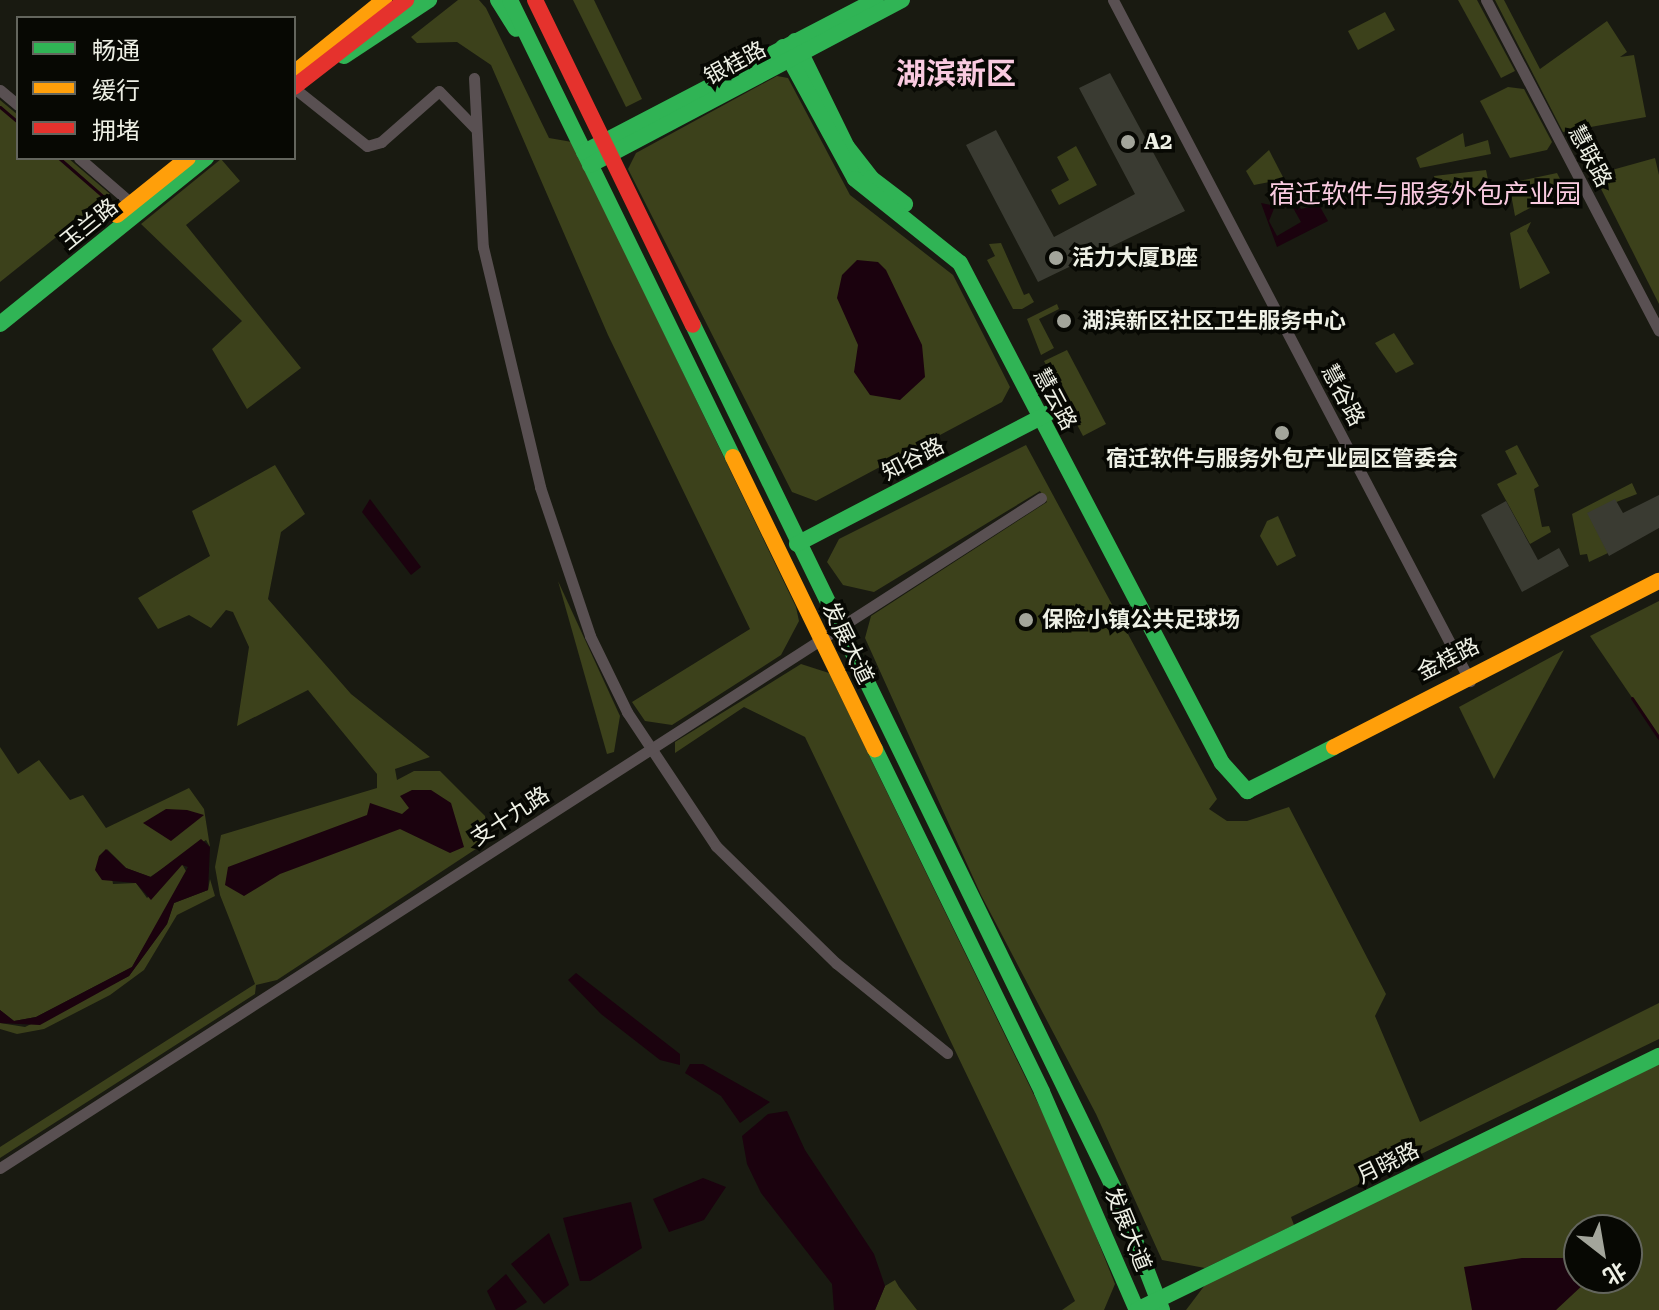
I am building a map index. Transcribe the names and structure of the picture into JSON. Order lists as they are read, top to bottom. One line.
{"streets":{"street":["银桂路","慧联路","玉兰路","慧谷路","慧云路","知谷路","发展大道","金桂路","支十九路","月晓路"]},"crossings":[["银桂路","慧云路"],["银桂路","发展大道"],["慧谷路","金桂路"],["慧云路","知谷路"],["慧云路","金桂路"],["知谷路","发展大道"],["发展大道","支十九路"],["发展大道","月晓路"]],"districts":["湖滨新区","宿迁软件与服务外包产业园"],"places":["A2","活力大厦B座","湖滨新区社区卫生服务中心","宿迁软件与服务外包产业园区管委会","保险小镇公共足球场"],"legend":["畅通","缓行","拥堵"],"north":"bottom right"}
